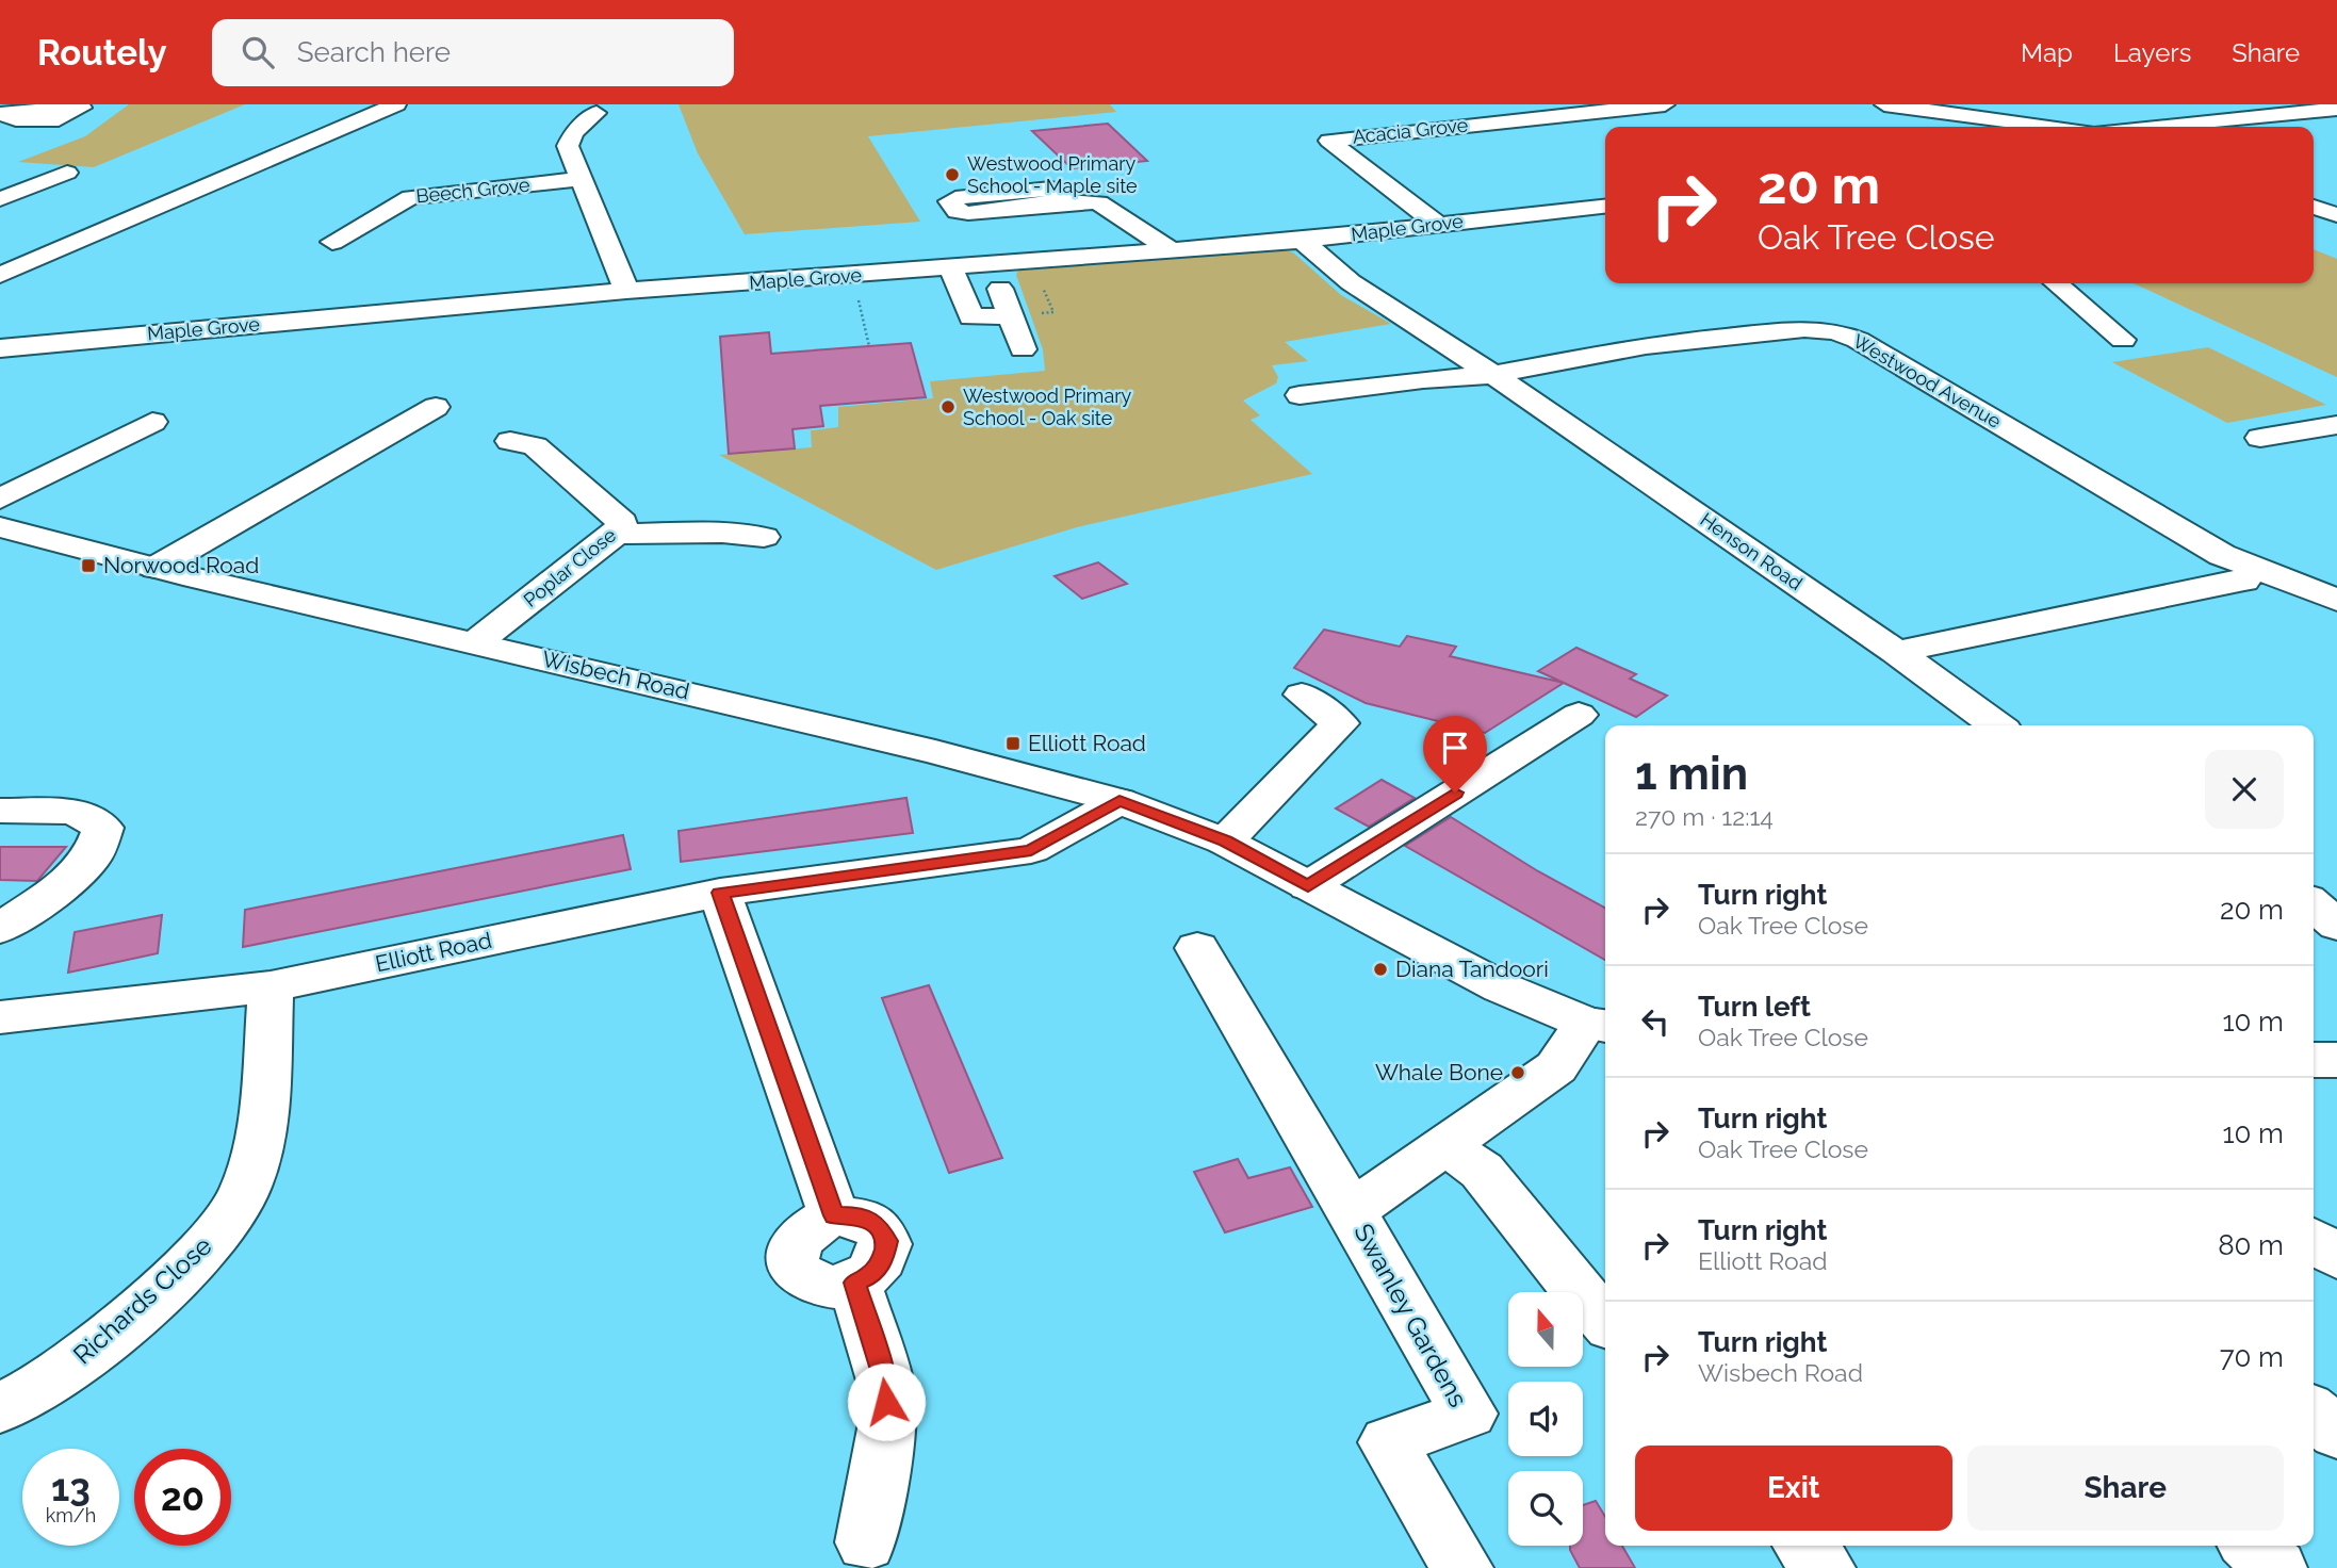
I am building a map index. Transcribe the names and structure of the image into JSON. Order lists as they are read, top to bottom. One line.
{"streets":{"street":["Acacia Grove","Beech Grove","Maple Grove","Westwood Avenue","Henson Road","Poplar Close","Wisbech Road","Elliott Road","Richards Close","Swanley Gardens"]},"crossings":[["Acacia Grove","Maple Grove"],["Maple Grove","Henson Road"],["Westwood Avenue","Henson Road"],["Poplar Close","Wisbech Road"],["Wisbech Road","Elliott Road"],["Wisbech Road","Swanley Gardens"],["Elliott Road","Richards Close"]],"places":{"other":["Westwood Primary School - Maple site","Westwood Primary School - Oak site","Diana Tandoori","Whale Bone"],"transit":["Norwood Road","Elliott Road"]},"north":"top","page":{"header":"Routely","search":"Search here","nav":["Map","Layers","Share"],"turn":["20 m","Oak Tree Close"],"heading":["1 min","270 m · 12:14"],"list":[{"name":"Turn right","note":"Oak Tree Close","value":"20 m"},{"name":"Turn left","note":"Oak Tree Close","value":"10 m"},{"name":"Turn right","note":"Oak Tree Close","value":"10 m"},{"name":"Turn right","note":"Elliott Road","value":"80 m"},{"name":"Turn right","note":"Wisbech Road","value":"70 m"}],"buttons":["Exit","Share"],"speed":"13 km/h","limit":"20"}}
